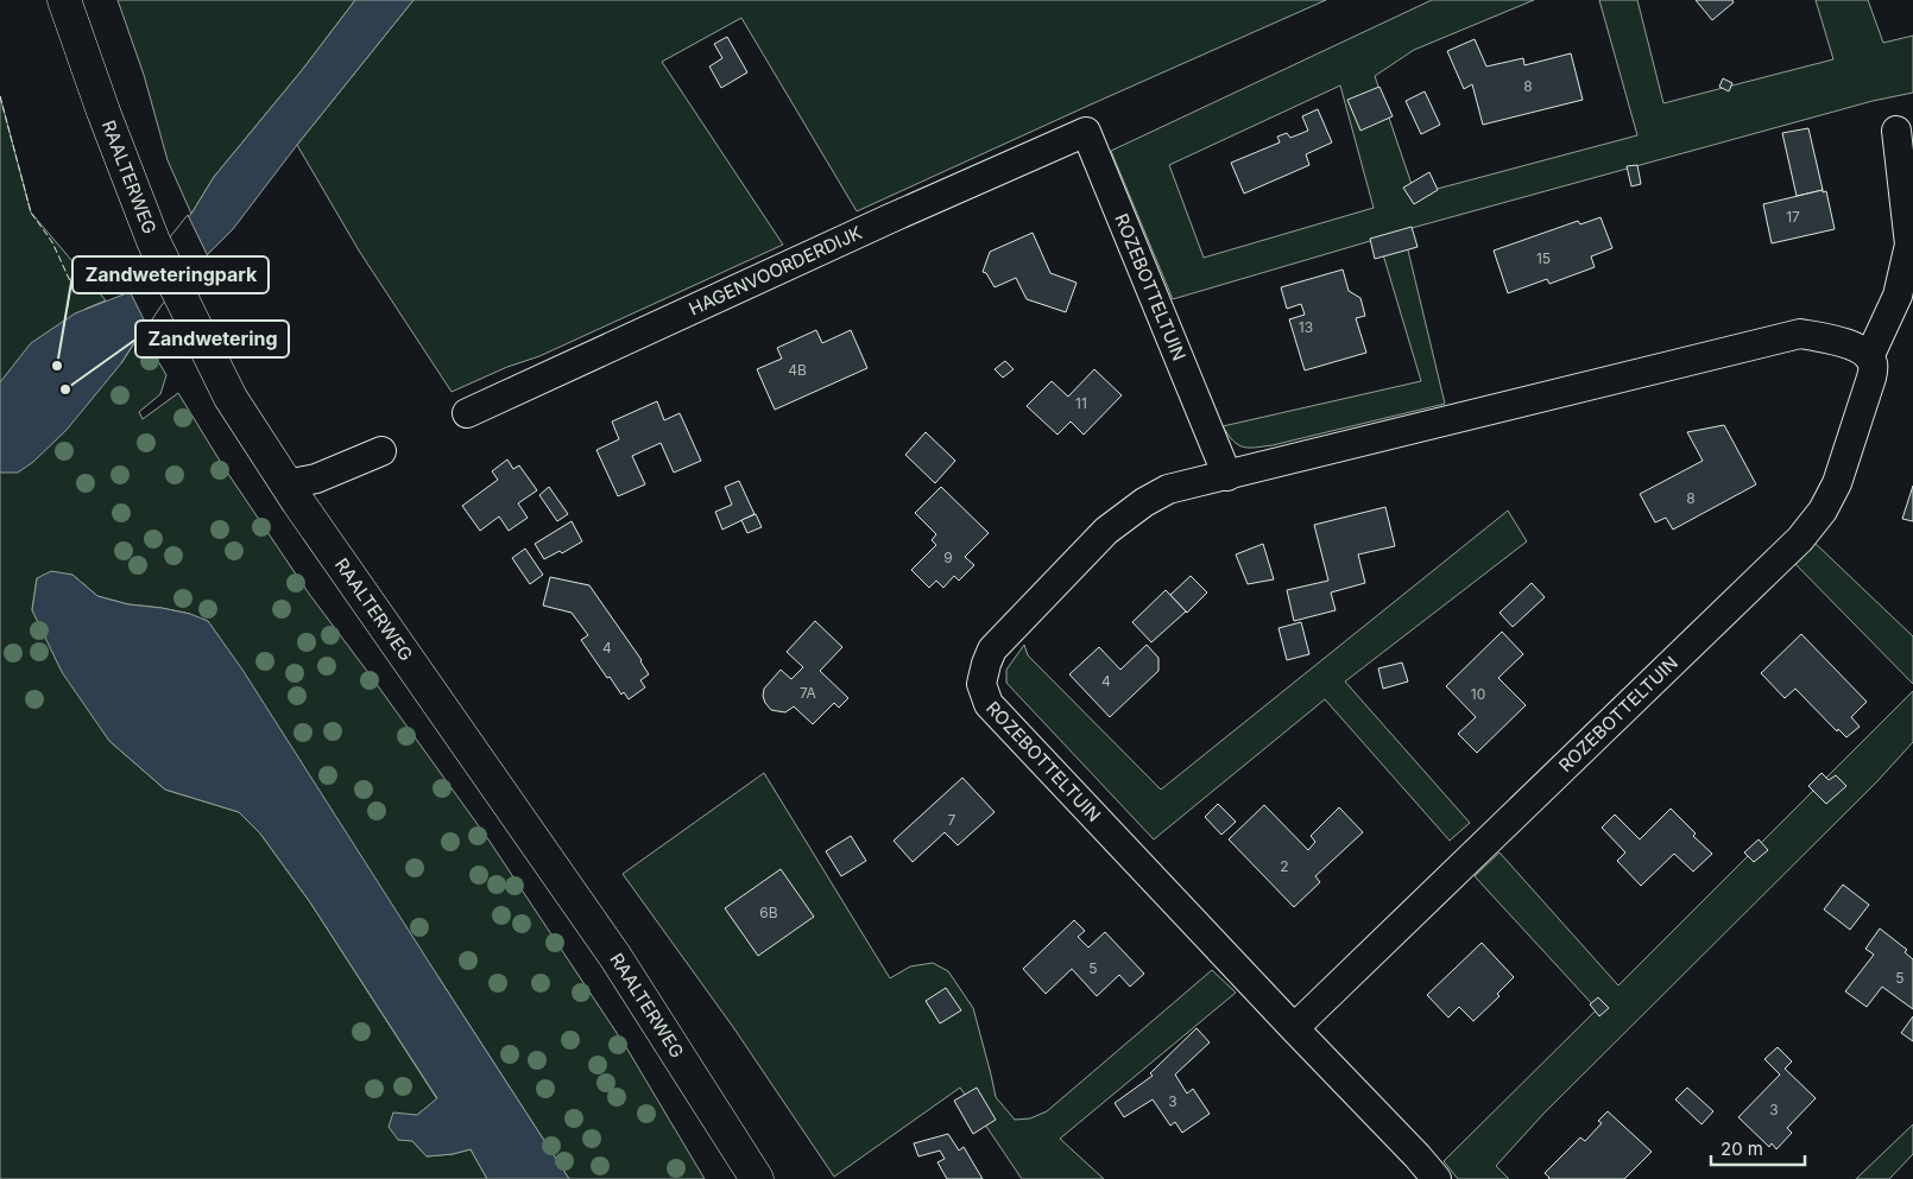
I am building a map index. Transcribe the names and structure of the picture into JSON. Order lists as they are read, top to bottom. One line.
{"streets":{"main road":["RAALTERWEG"],"street":["HAGENVOORDERDIJK","ROZEBOTTELTUIN"]},"crossings":[["HAGENVOORDERDIJK","ROZEBOTTELTUIN"]],"places":["Zandweteringpark","Zandwetering"],"house_numbers":["8","17","15","13","4B","11","8","9","4","4","7A","10","7","2","6B","5","5","3","3"],"scale_bar":"20 m"}
